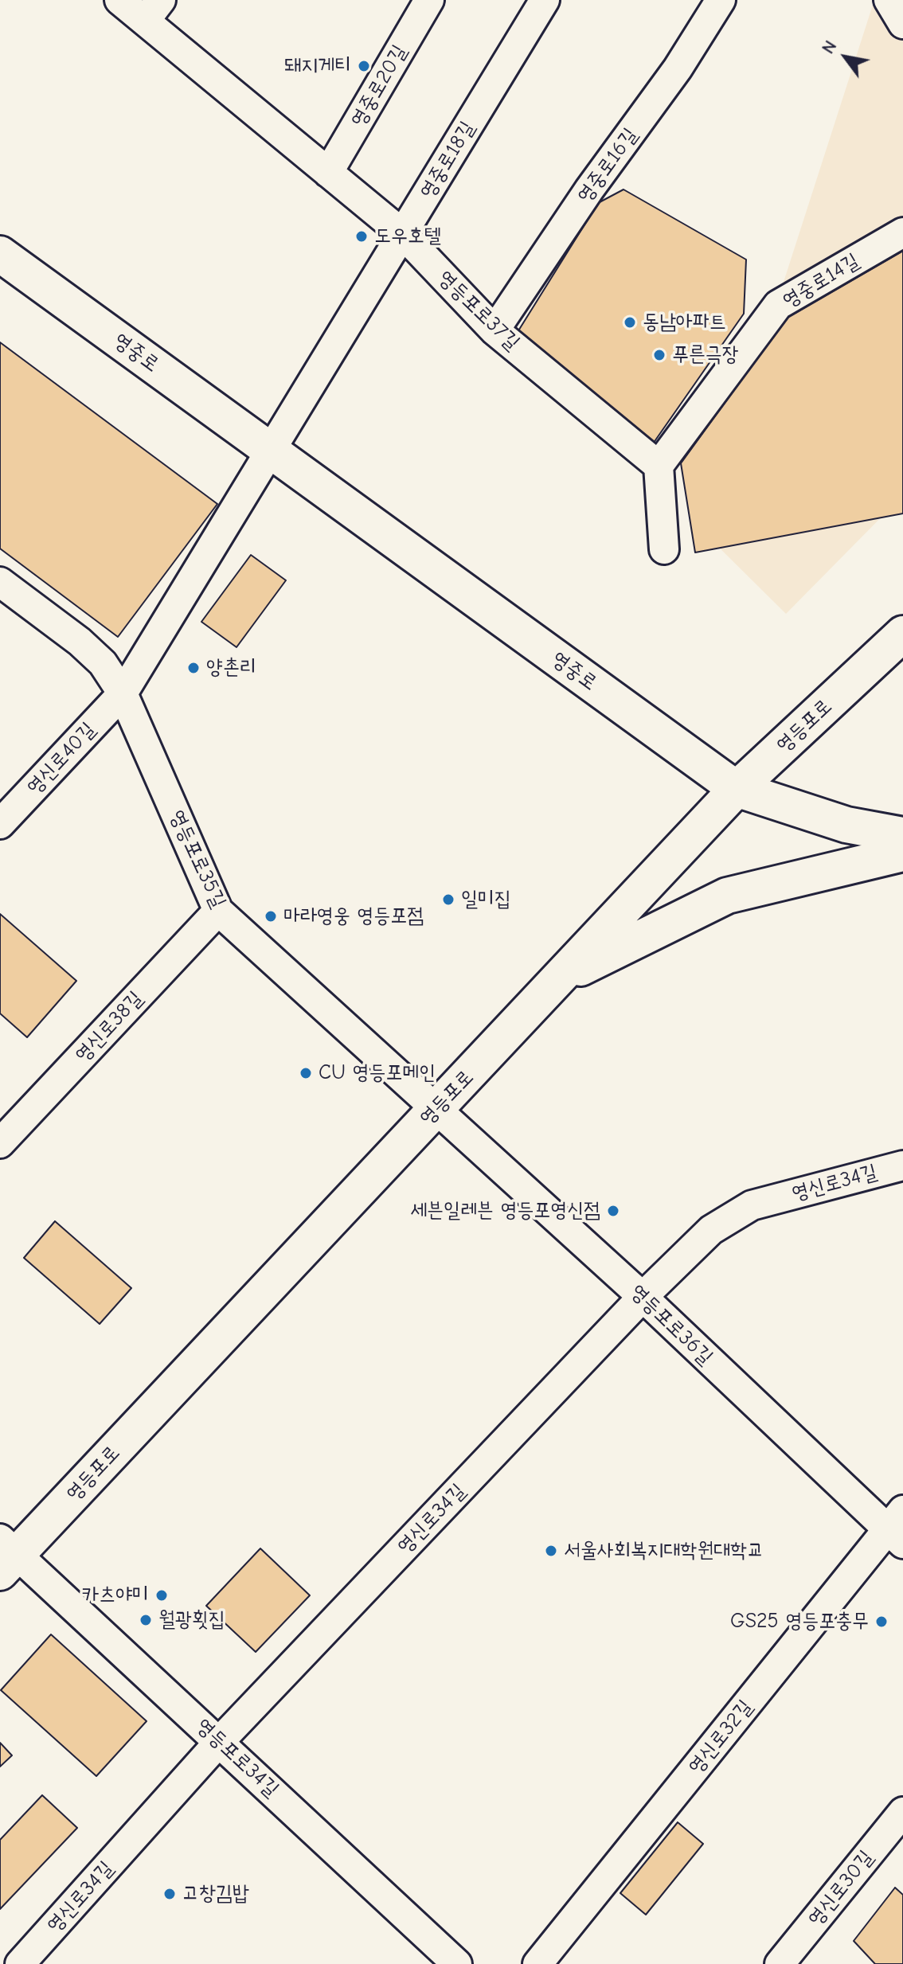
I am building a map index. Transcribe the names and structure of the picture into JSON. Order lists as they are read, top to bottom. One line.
{"streets":{"main road":["영중로","영등포로"],"street":["영중로20길","영중로18길","영중로16길","영중로14길","영등포로37길","영신로40길","영등포로35길","영신로38길","영신로34길","영등포로36길","영신로32길","영등포로34길","영신로30길"]},"crossings":[["영중로20길","영등포로37길"],["영중로18길","영등포로37길"],["영중로18길","영중로"],["영중로16길","영등포로37길"],["영중로14길","영등포로37길"],["영중로","영등포로"],["영등포로","영등포로35길"],["영등포로","영등포로36길"],["영등포로","영등포로34길"],["영신로40길","영등포로35길"],["영등포로35길","영신로38길"],["영등포로35길","영등포로36길"],["영신로34길","영등포로36길"],["영신로34길","영등포로34길"],["영등포로36길","영신로32길"]],"places":["돼지게티","도우호텔","동남아파트","푸른극장","양촌리","일미집","마라영웅 영등포점","CU 영등포메인","세븐일레븐 영등포영신점","서울사회복지대학원대학교","카츠야미","월광횟집","GS25 영등포충무","고창김밥"],"north":"top left"}
